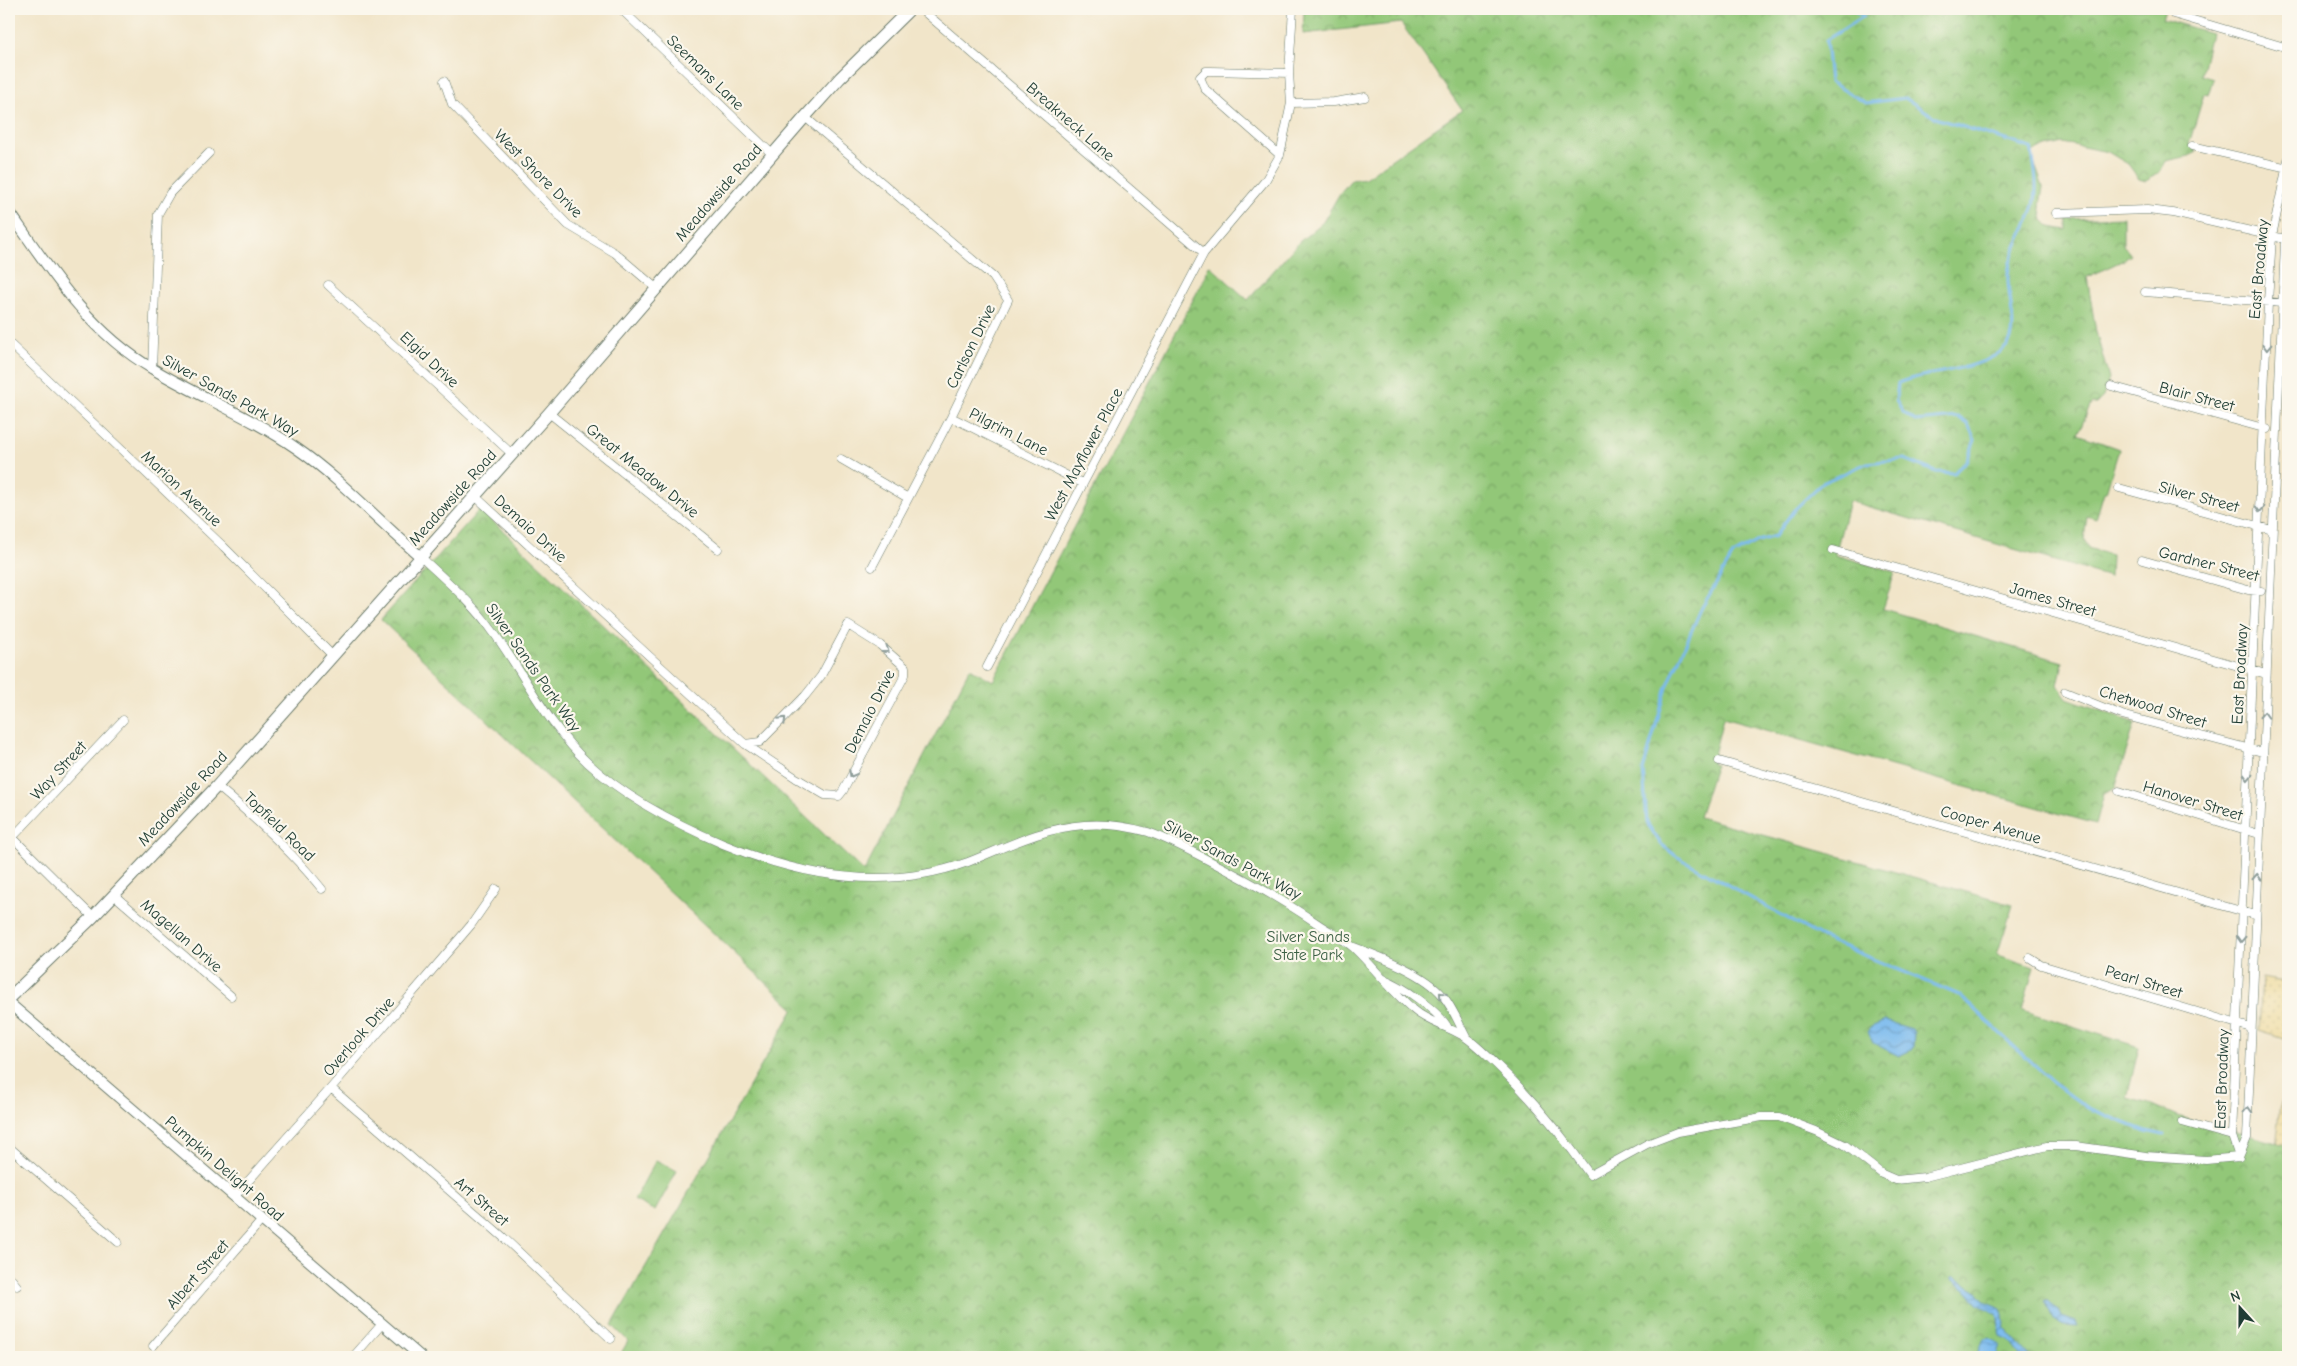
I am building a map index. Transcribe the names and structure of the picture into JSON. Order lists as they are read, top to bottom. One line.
{"streets":{"main road":["Meadowside Road"],"street":["Seemans Lane","Breakneck Lane","West Shore Drive","East Broadway","Carlson Drive","Elgid Drive","Silver Sands Park Way","Blair Street","Pilgrim Lane","West Mayflower Place","Great Meadow Drive","Marion Avenue","Silver Street","Demaio Drive","Gardner Street","James Street","Chetwood Street","Way Street","Hanover Street","Cooper Avenue","Topfield Road","Magellan Drive","Pearl Street","Overlook Drive","Pumpkin Delight Road","Art Street","Albert Street"]},"crossings":[["Seemans Lane","Meadowside Road"],["Breakneck Lane","West Mayflower Place"],["West Shore Drive","Meadowside Road"],["Meadowside Road","Carlson Drive"],["Meadowside Road","Elgid Drive"],["Meadowside Road","Silver Sands Park Way"],["Meadowside Road","Great Meadow Drive"],["Meadowside Road","Marion Avenue"],["Meadowside Road","Demaio Drive"],["Meadowside Road","Topfield Road"],["Meadowside Road","Magellan Drive"],["East Broadway","Silver Sands Park Way"],["East Broadway","Blair Street"],["East Broadway","Silver Street"],["East Broadway","Gardner Street"],["East Broadway","James Street"],["East Broadway","Chetwood Street"],["East Broadway","Hanover Street"],["East Broadway","Cooper Avenue"],["East Broadway","Pearl Street"],["Carlson Drive","Pilgrim Lane"],["Pilgrim Lane","West Mayflower Place"],["Overlook Drive","Pumpkin Delight Road"],["Overlook Drive","Art Street"],["Pumpkin Delight Road","Albert Street"]],"parks":["Silver Sands State Park"],"north":"top"}
